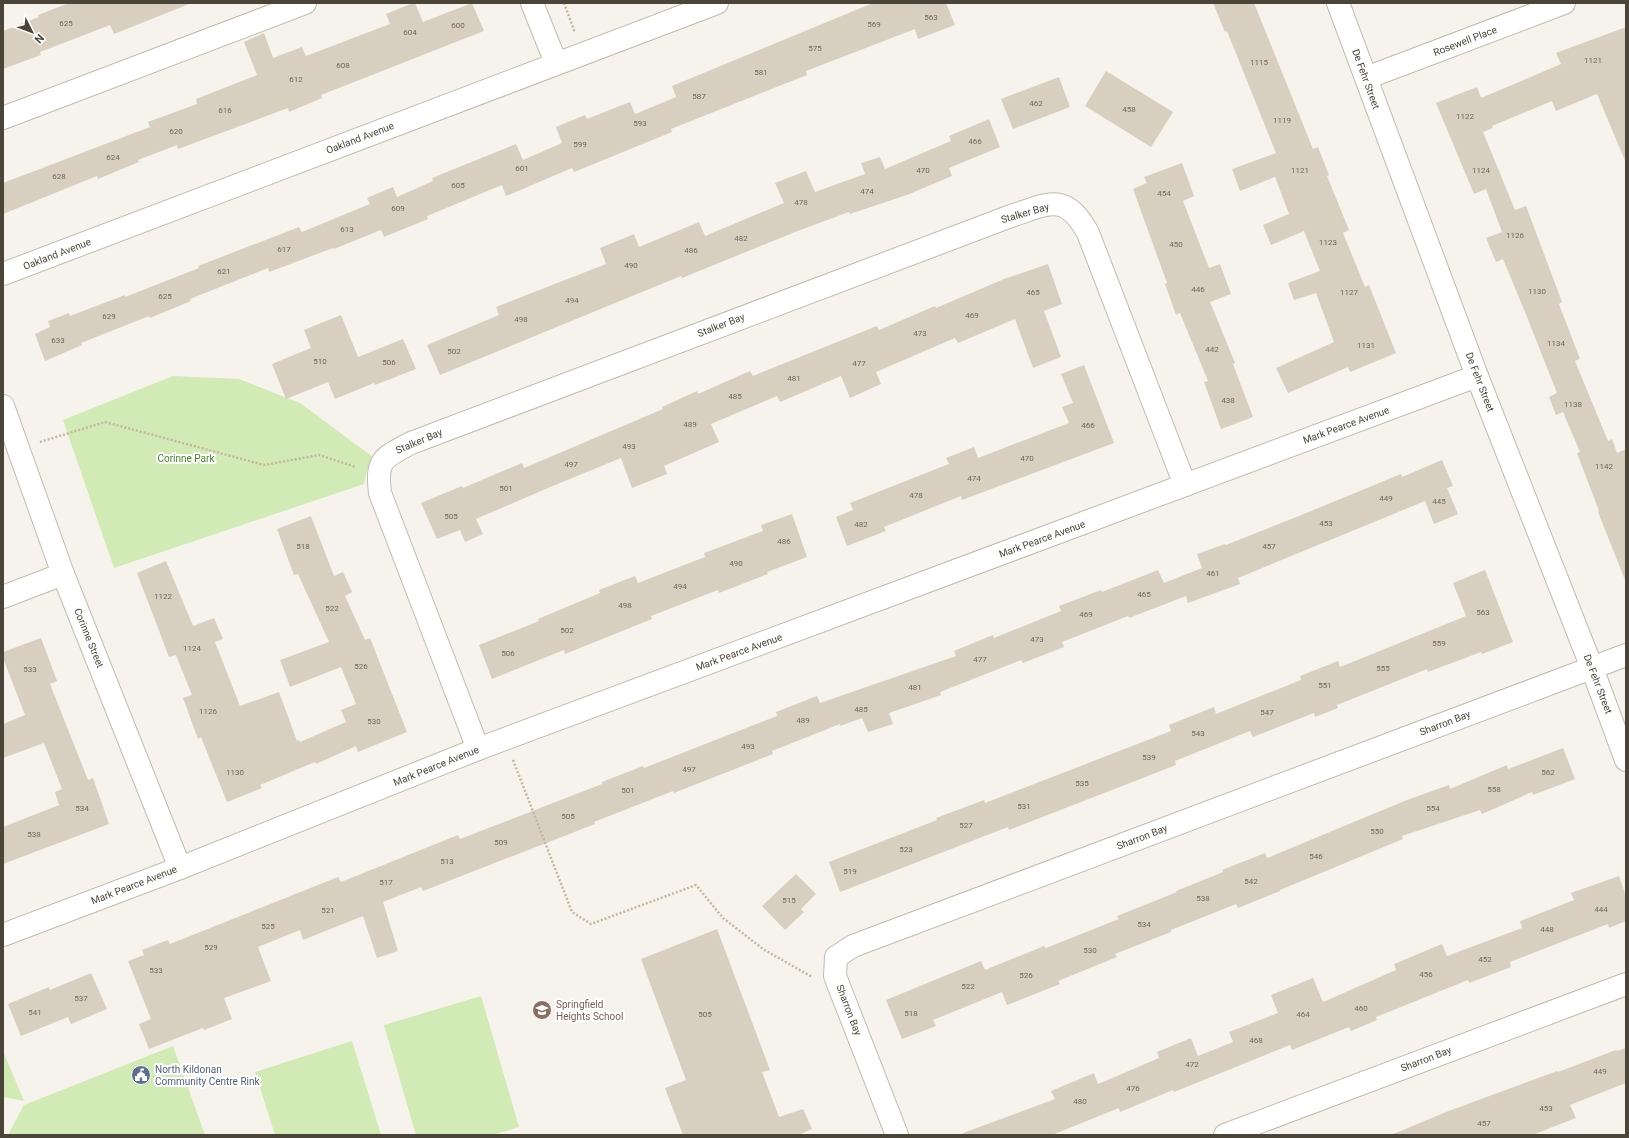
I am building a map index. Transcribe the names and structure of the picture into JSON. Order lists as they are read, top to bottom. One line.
{"streets":{"street":["Rosewell Place","De Fehr Street","Oakland Avenue","Stalker Bay","Mark Pearce Avenue","Corinne Street","Sharron Bay"]},"crossings":[["Rosewell Place","De Fehr Street"],["De Fehr Street","Mark Pearce Avenue"],["De Fehr Street","Sharron Bay"],["Stalker Bay","Mark Pearce Avenue"],["Mark Pearce Avenue","Corinne Street"]],"parks":["Corinne Park"],"places":{"school or university":["Springfield Heights School"],"public building":["North Kildonan Community Centre Rink"]},"house_numbers":["563","625","569","600","604","575","1121","1115","608","581","612","587","462","458","616","1122","1119","593","620","466","599","624","601","470","1121","1124","628","605","474","454","478","609","613","1126","482","1123","450","617","486","490","621","446","1130","465","1127","625","494","469","629","498","473","633","1134","1131","442","502","510","506","477","481","485","438","1138","489","466","493","470","497","1142","474","501","478","449","445","505","453","482","486","518","457","490","461","494","465","1122","498","522","563","469","502","473","559","1124","506","477","526","555","533","551","481","485","1126","547","489","530","543","493","539","497","1130","562","535","558","501","531","534","554","505","527","550","538","509","523","546","513","519","542","517","538","515","444","521","534","525","448","529","530","452","533","456","526","522","537","460","541","518","505","464","468","472","449","476","480","453","457"],"north":"bottom right"}
